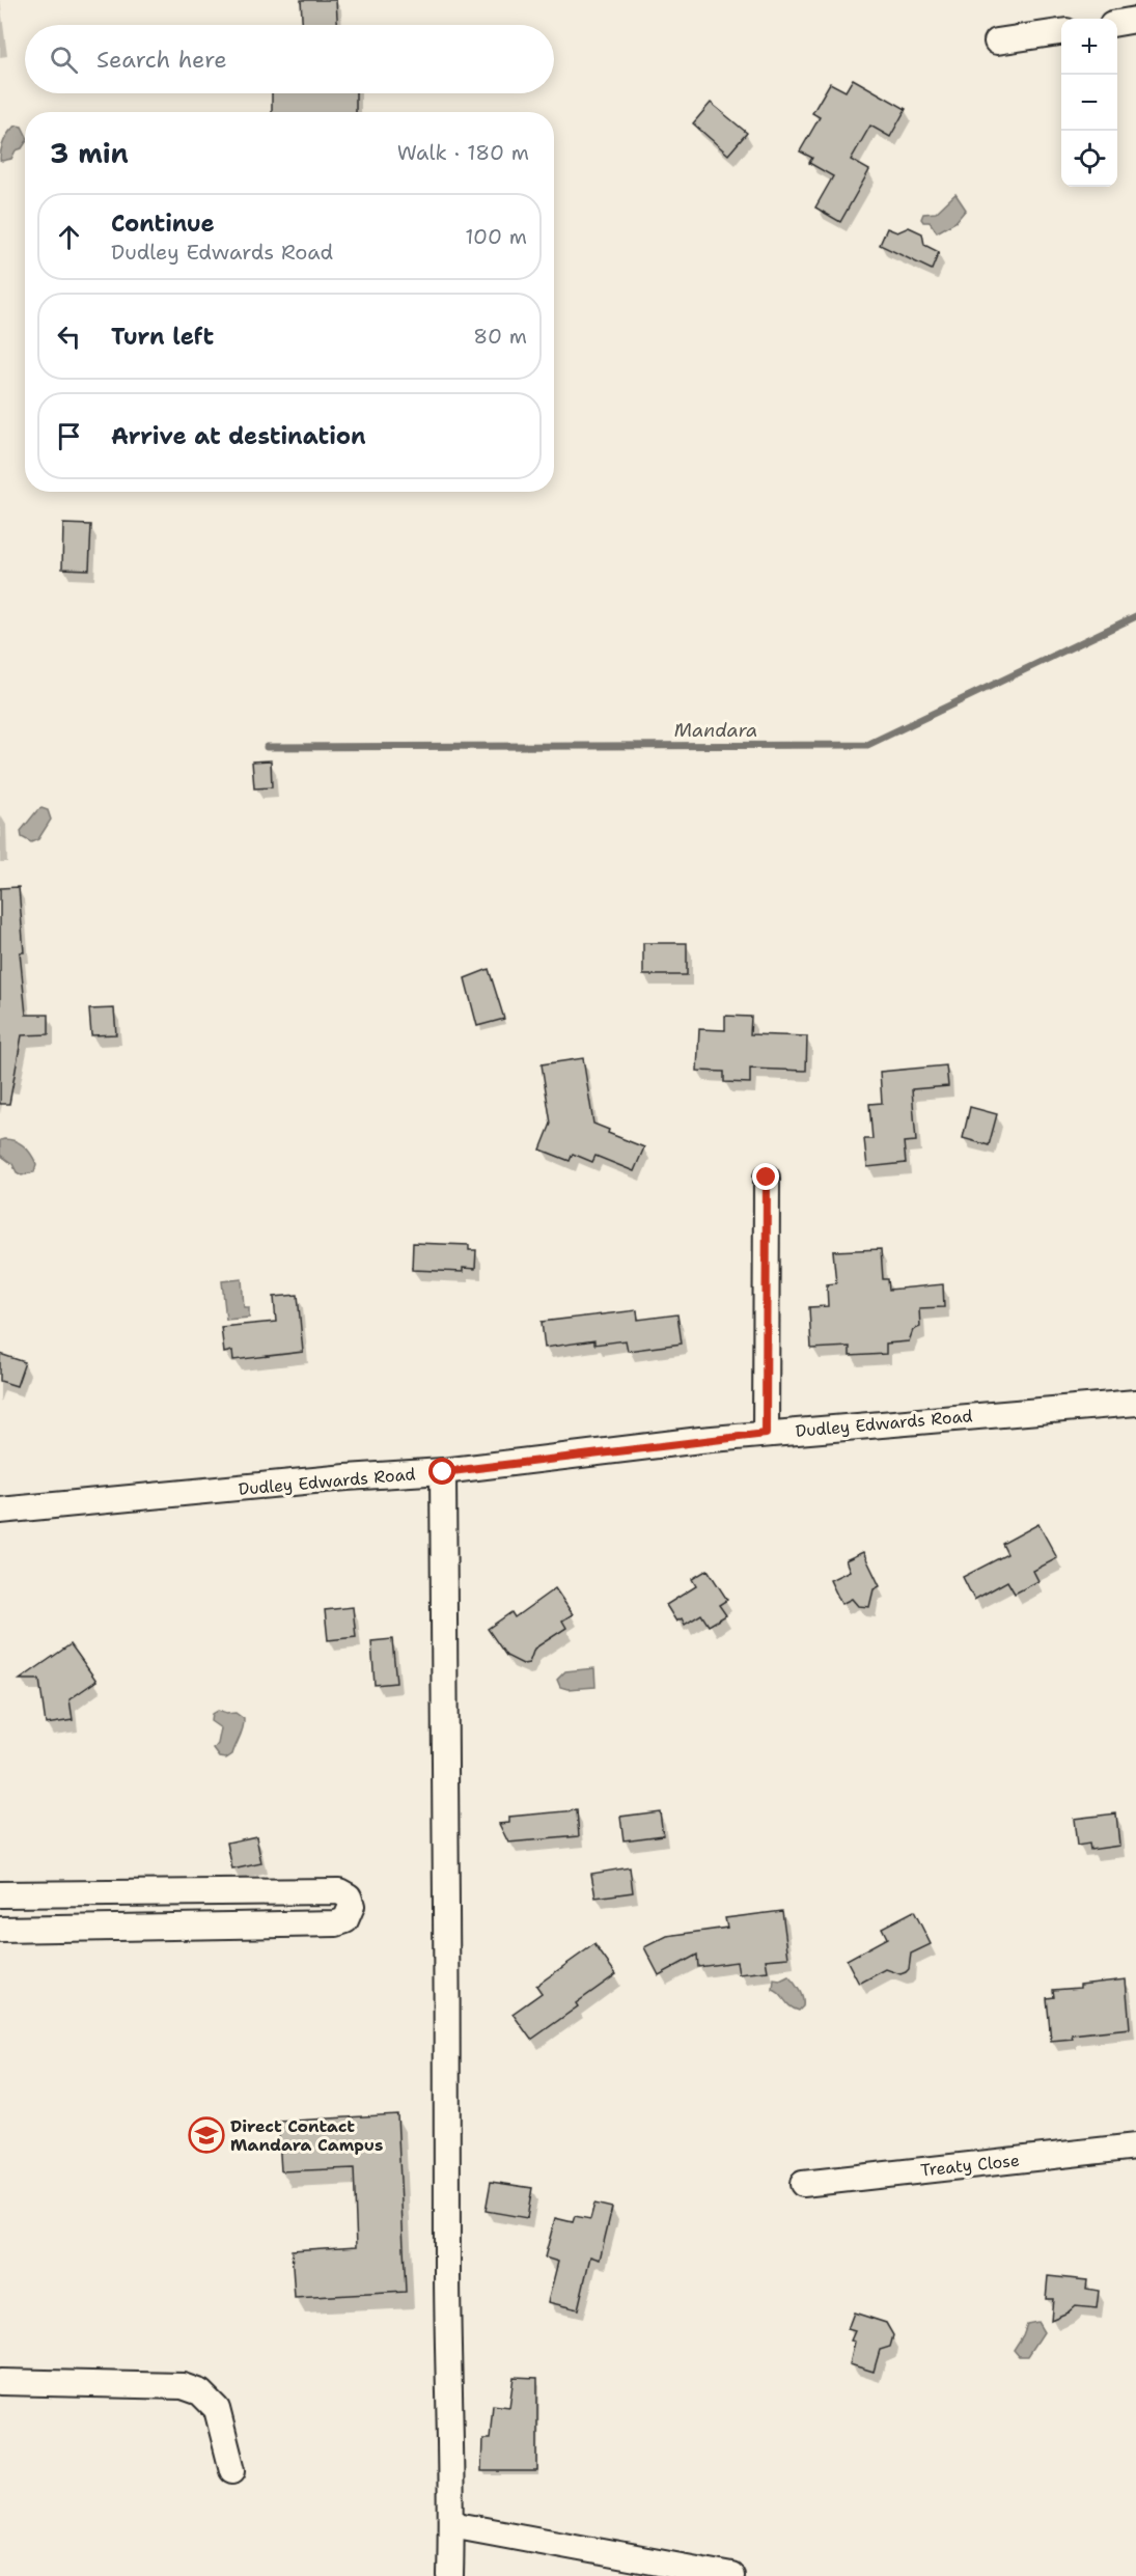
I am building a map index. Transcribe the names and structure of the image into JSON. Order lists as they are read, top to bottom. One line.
{"streets":{"street":["Dudley Edwards Road","Treaty Close"]},"water":["Mandara"],"places":{"school or university":["Direct Contact Mandara Campus"]},"page":{"map_buttons":["+","−"],"search":"Search here","heading":["3 min","Walk · 180 m"],"list":[["Continue","Dudley Edwards Road","100 m"],["Turn left","80 m"],"Arrive at destination"]}}
